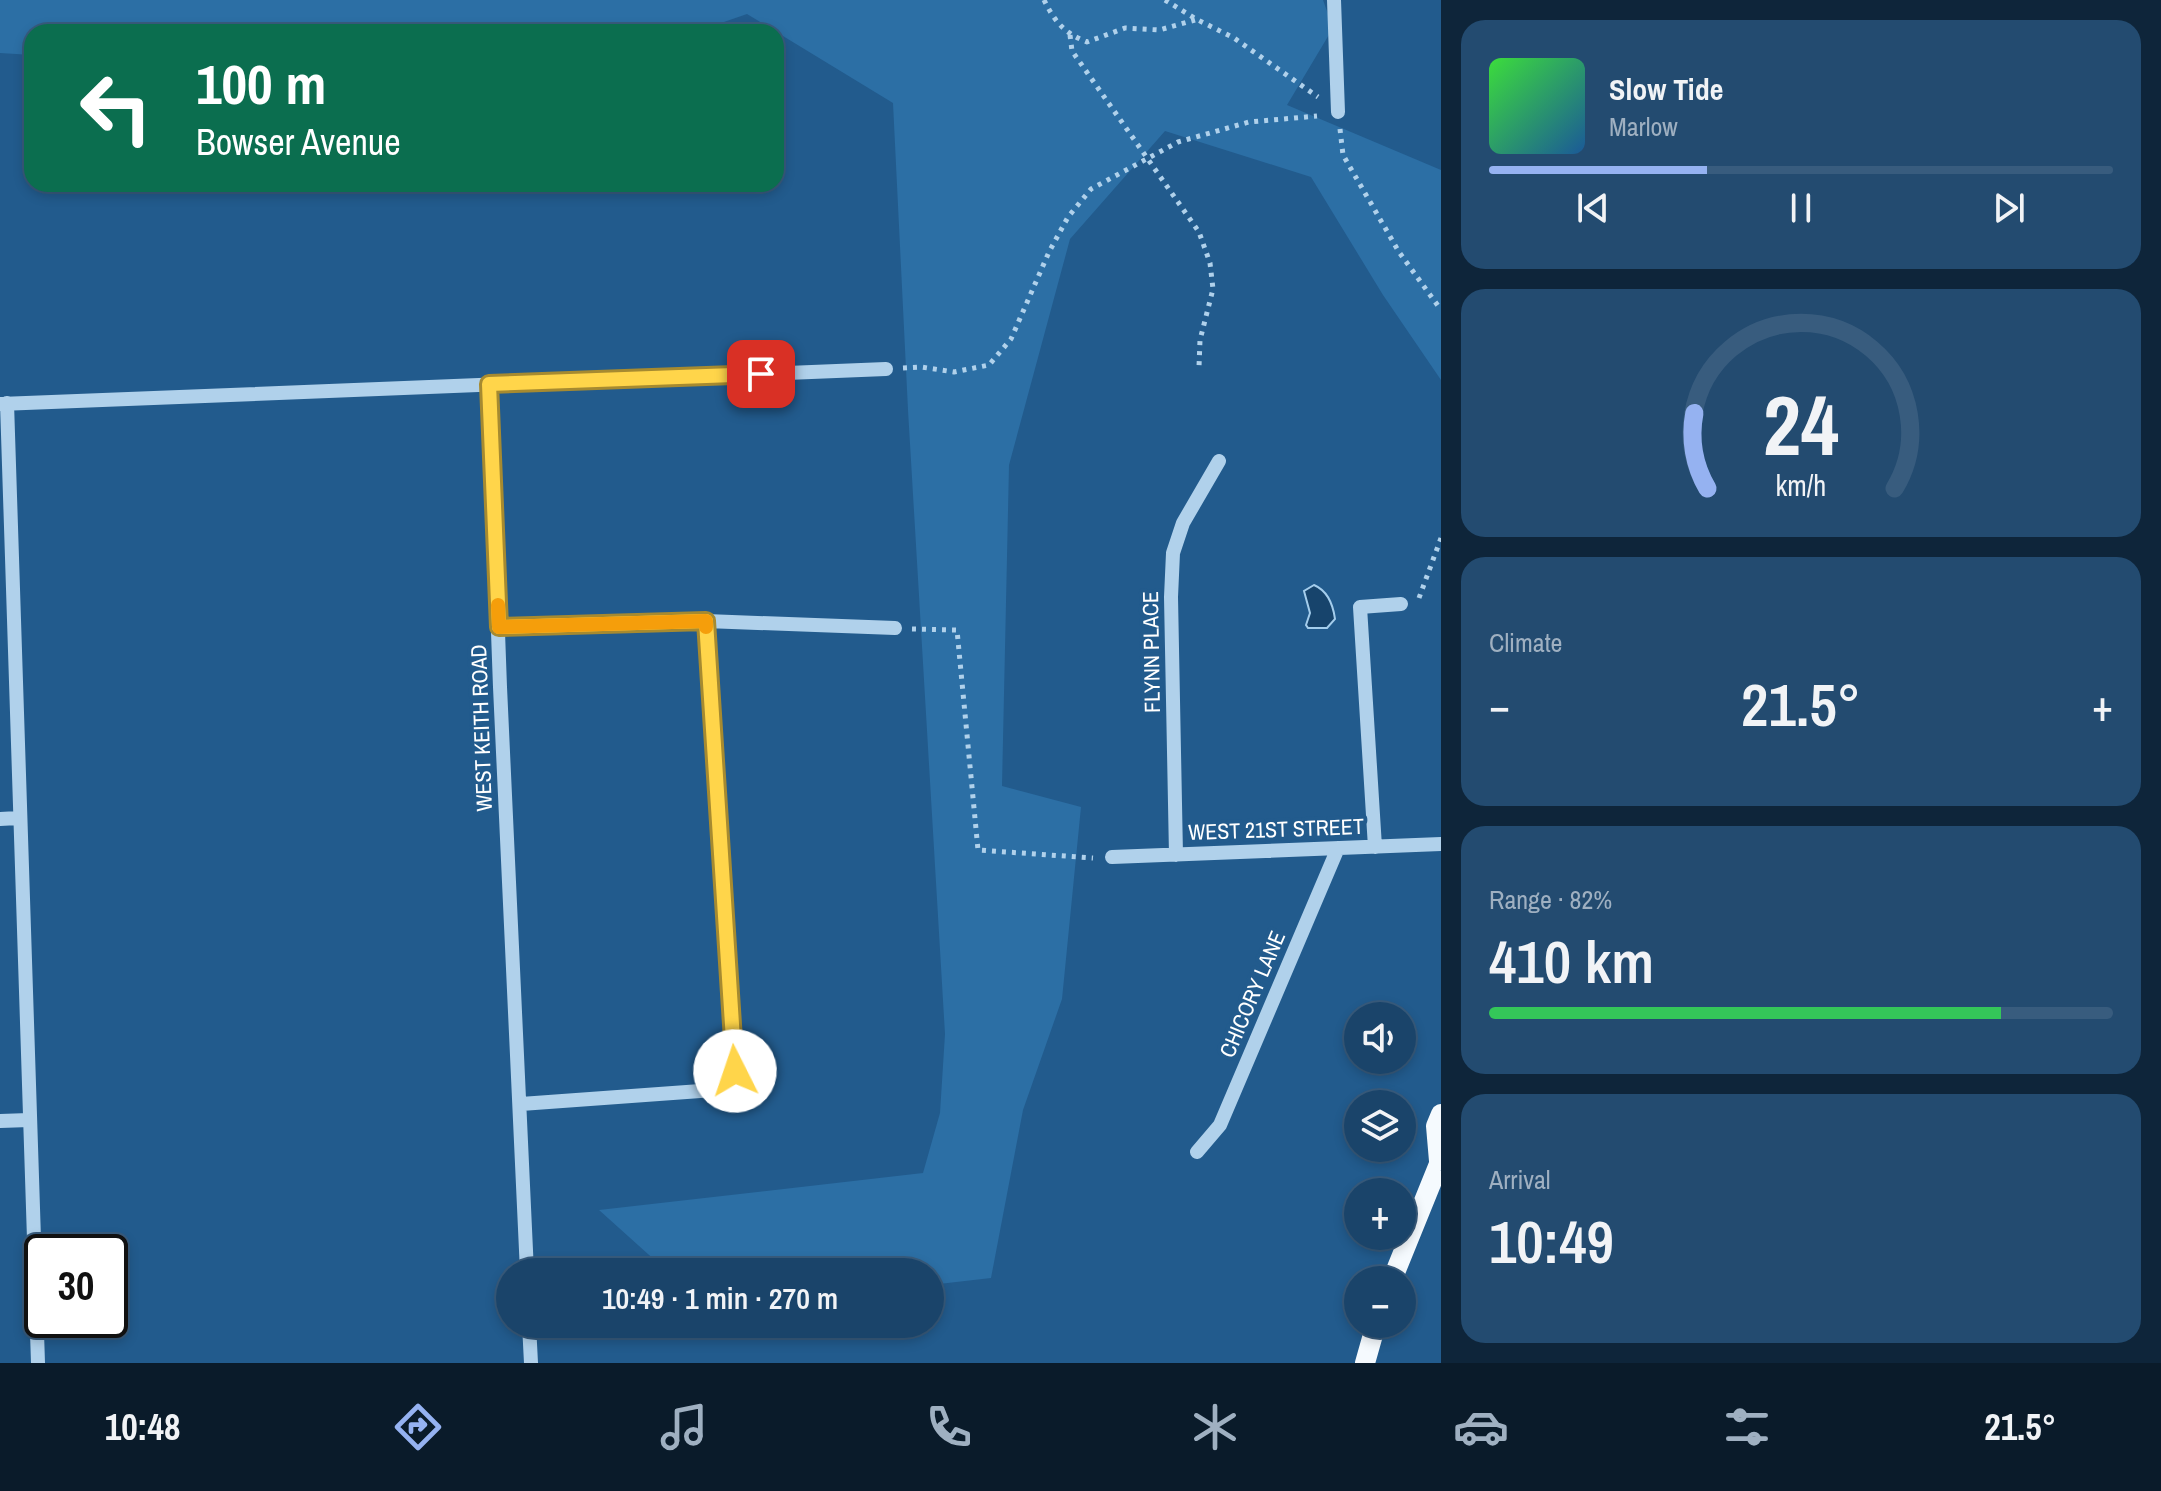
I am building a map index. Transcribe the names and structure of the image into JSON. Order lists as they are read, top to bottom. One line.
{"streets":{"street":["FLYNN PLACE","WEST KEITH ROAD","WEST 21ST STREET","CHICORY LANE"]},"crossings":[["FLYNN PLACE","WEST 21ST STREET"],["WEST 21ST STREET","CHICORY LANE"]],"page":{"turn":["100 m","Bowser Avenue"],"song":["Slow Tide","Marlow"],"tile":["Climate",["Range · 82%","410 km"],["Arrival","10:49"]],"heat":["−","21.5°","+"],"map_buttons":["+","−"],"limit":"30","trip":"10:49 · 1 min · 270 m","tabs":["10:48","21.5°"],"gauge":["24","km/h"]}}
